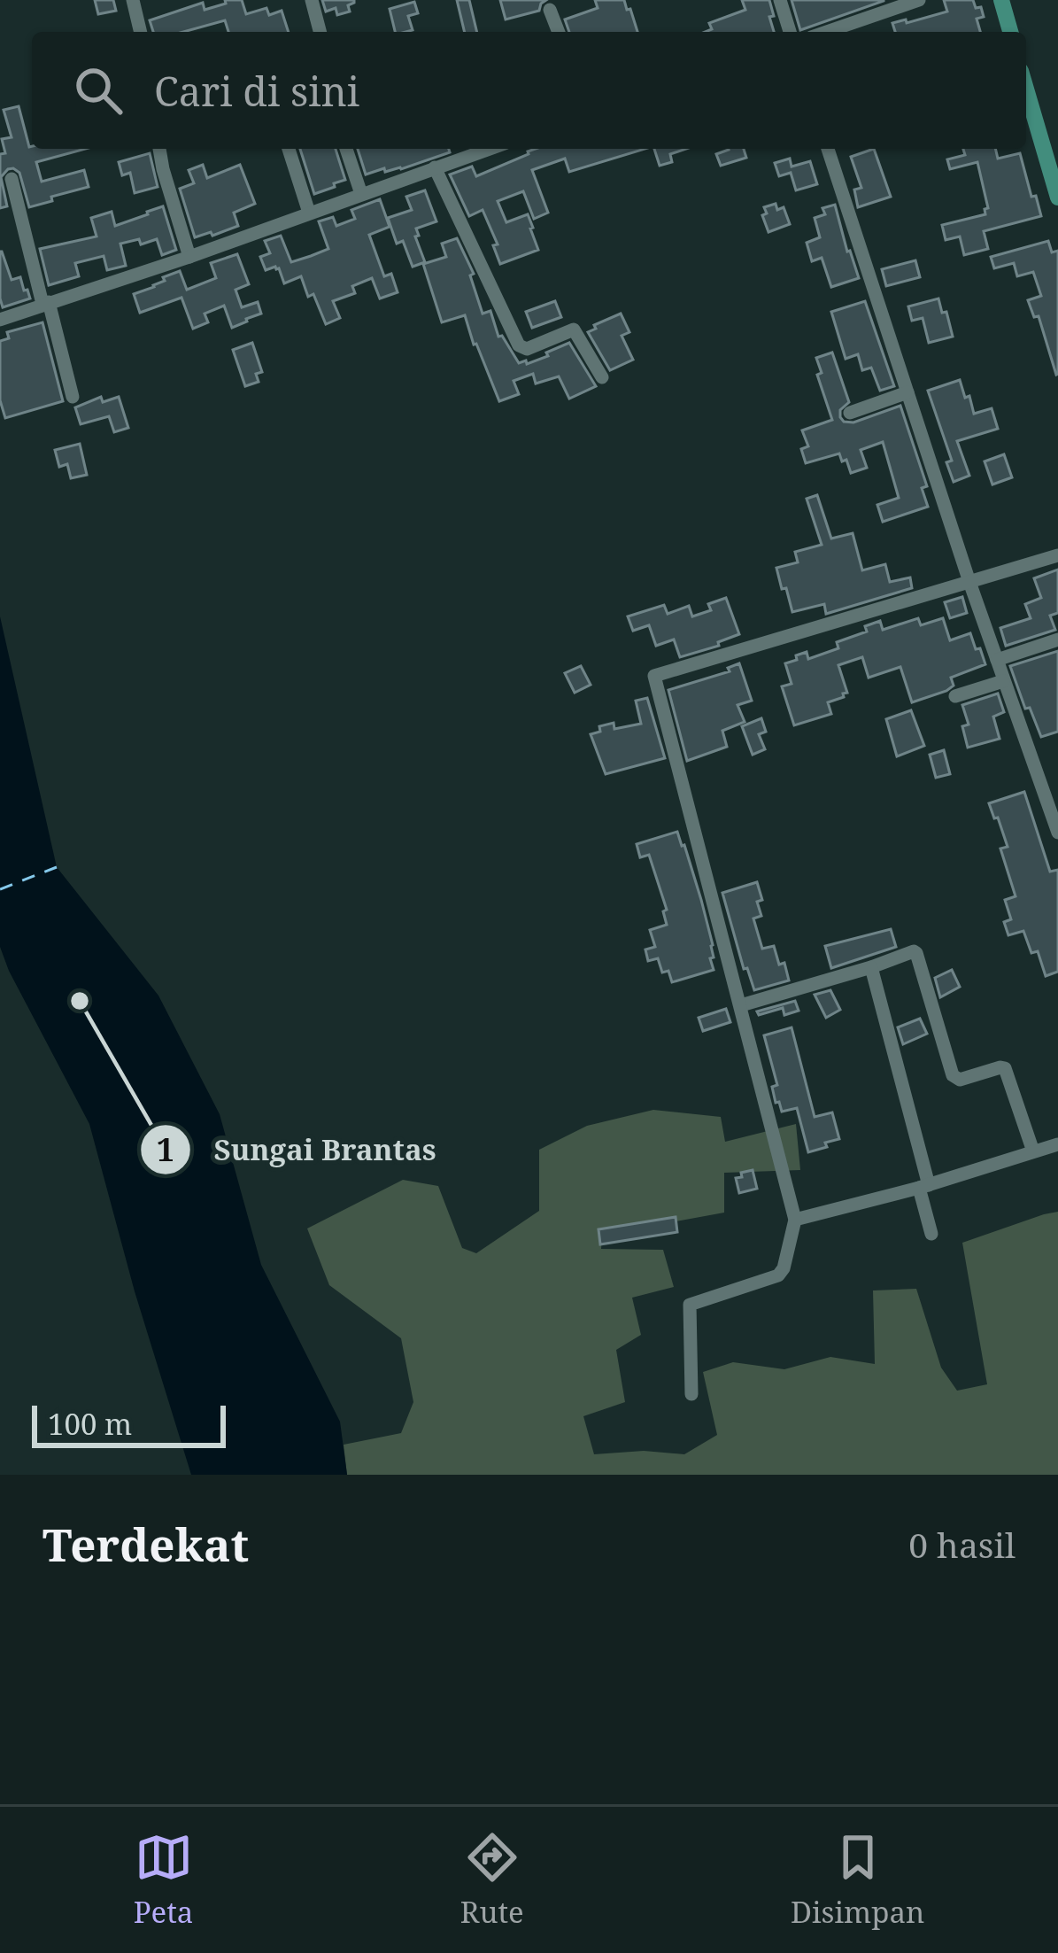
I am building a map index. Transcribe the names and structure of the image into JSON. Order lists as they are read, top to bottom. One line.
{"places":["Sungai Brantas"],"scale_bar":"100 m","page":{"search":"Cari di sini","scale":"100 m","heading":["Terdekat","0 hasil"],"nav":["Peta","Rute","Disimpan"]}}
